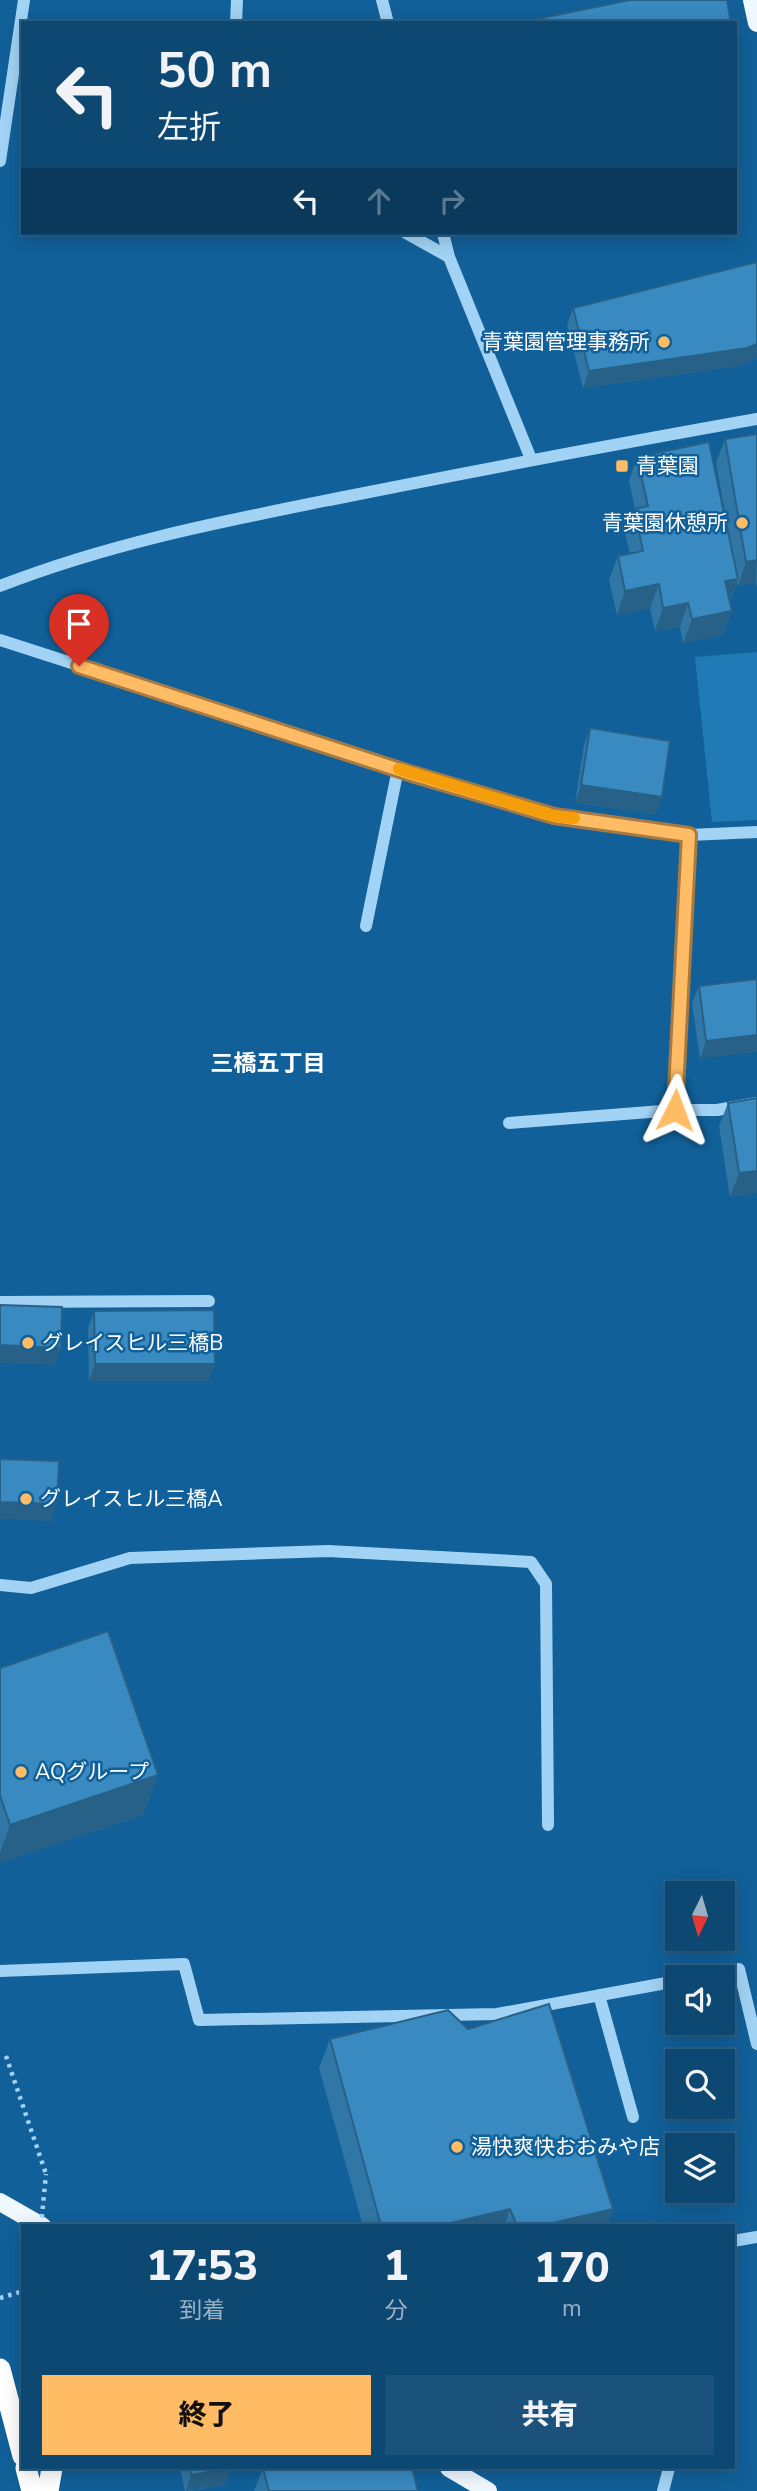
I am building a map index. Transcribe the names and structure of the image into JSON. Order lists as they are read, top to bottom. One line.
{"districts":["三橋五丁目"],"places":{"other":["青葉園管理事務所","青葉園休憩所","グレイスヒル三橋B","グレイスヒル三橋A","AQグループ","湯快爽快おおみや店"],"transit":["青葉園"]},"north":"bottom","page":{"turn":["50 m","左折"],"eta":["17:53","到着","1","分","170","m"],"buttons":["終了","共有"]}}
